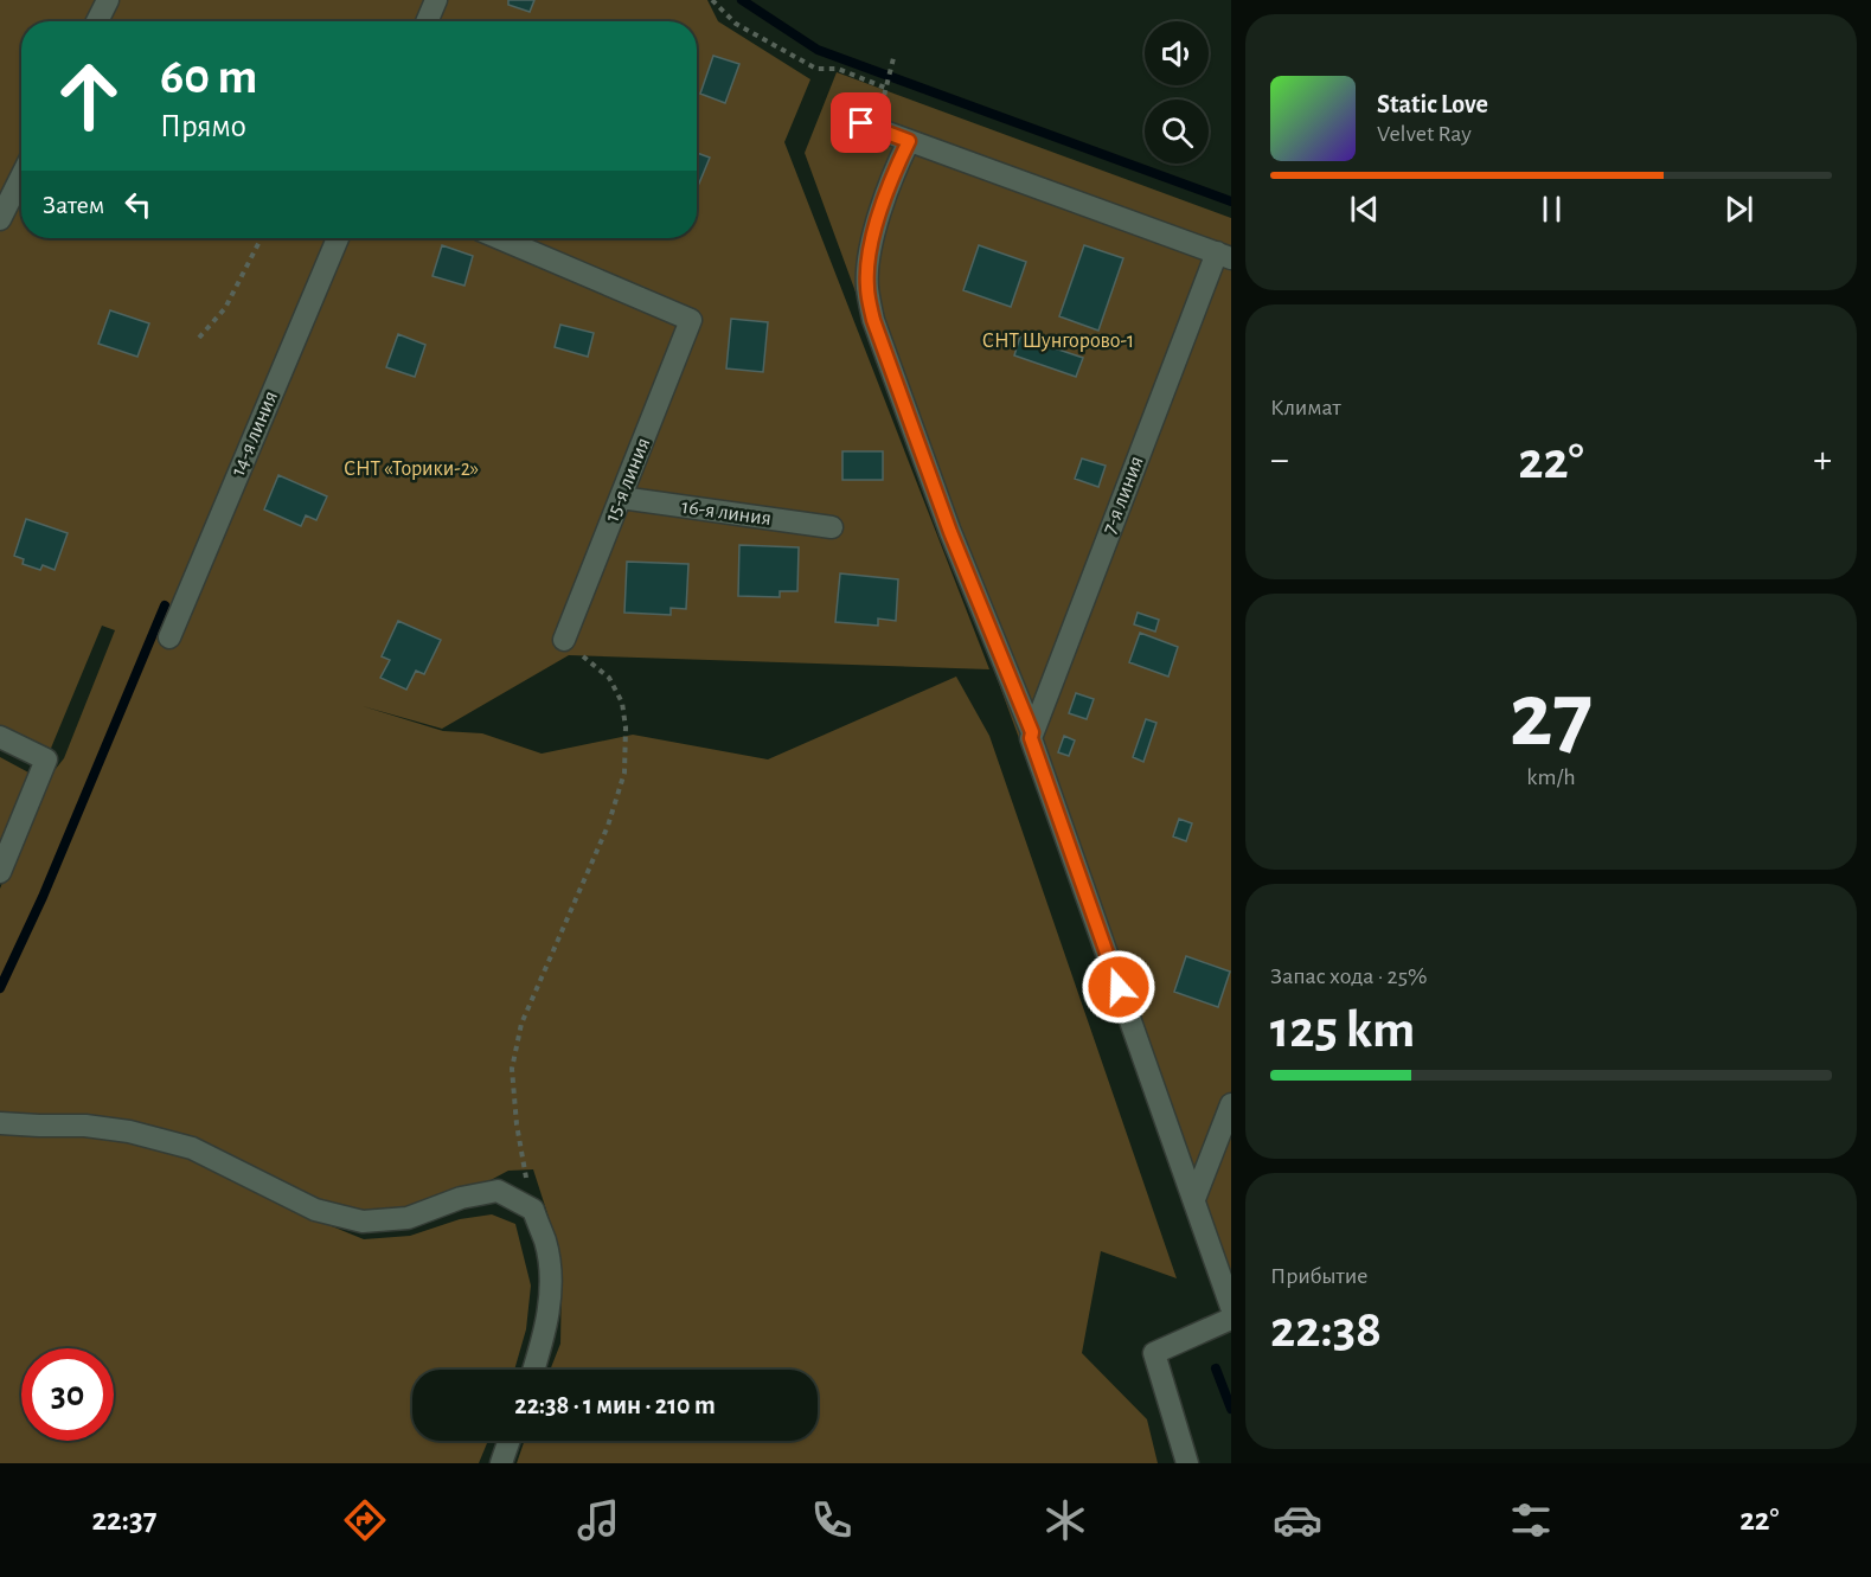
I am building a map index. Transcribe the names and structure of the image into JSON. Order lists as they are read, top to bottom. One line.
{"streets":{"street":["14-я линия","15-я линия","7-я линия","16-я линия"]},"crossings":[["15-я линия","16-я линия"]],"parks":["СНТ Шунгорово-1","СНТ «Торики-2»"],"page":{"turn":["60 m","Прямо"],"song":["Static Love","Velvet Ray"],"then":"Затем","tile":["Климат",["27","km/h"],["Запас хода · 25%","125 km"],["Прибытие","22:38"]],"heat":["−","22°","+"],"limit":"30","trip":"22:38 · 1 мин · 210 m","tabs":["22:37","22°"]}}
